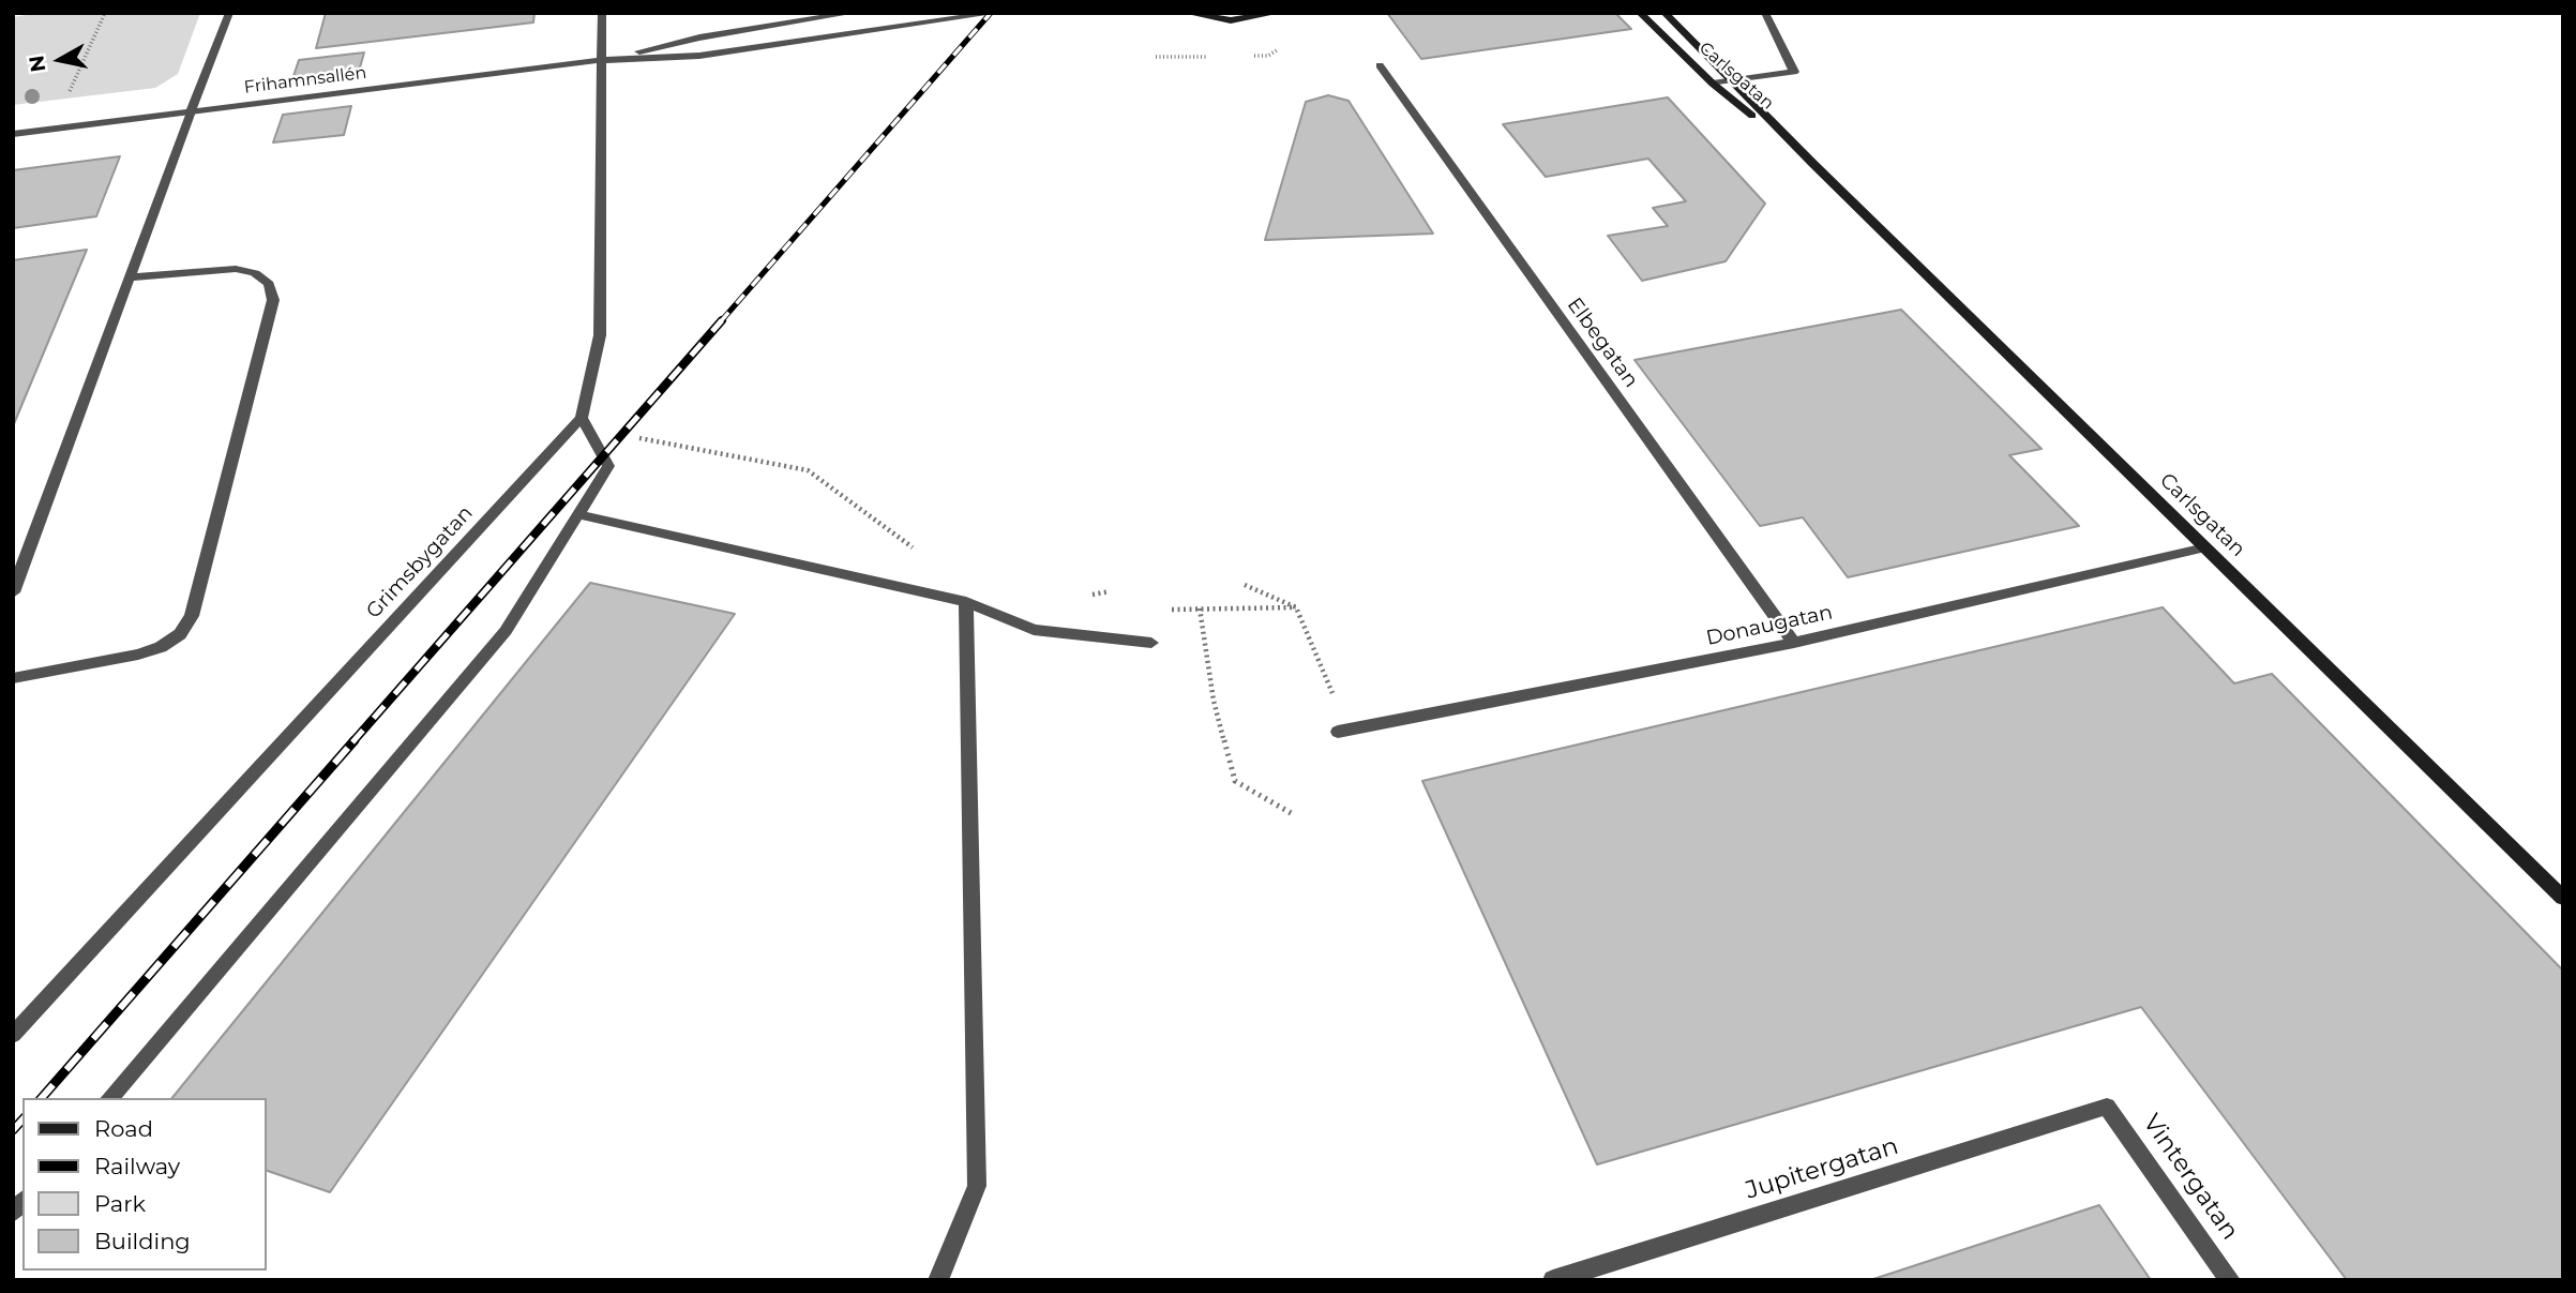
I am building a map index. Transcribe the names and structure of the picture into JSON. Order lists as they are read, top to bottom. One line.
{"streets":{"street":["Carlsgatan","Frihamnsallén","Elbegatan","Grimsbygatan","Donaugatan","Jupitergatan","Vintergatan"]},"crossings":[["Carlsgatan","Donaugatan"],["Elbegatan","Donaugatan"],["Jupitergatan","Vintergatan"]],"legend":["Road","Railway","Park","Building"],"north":"left"}
